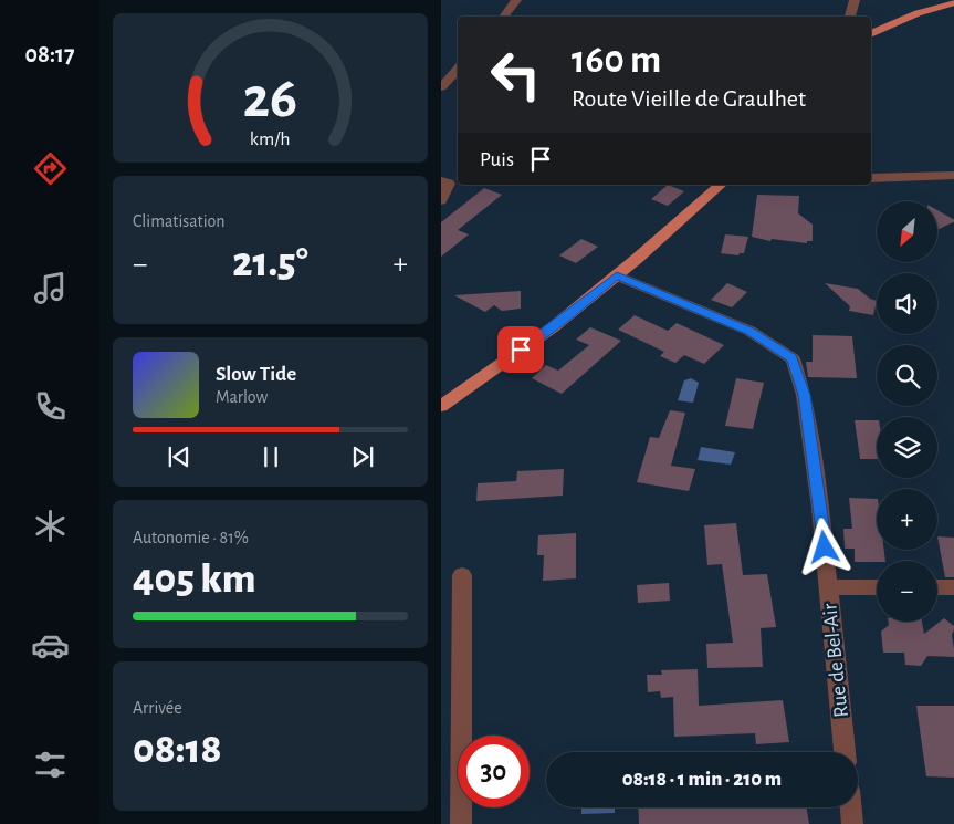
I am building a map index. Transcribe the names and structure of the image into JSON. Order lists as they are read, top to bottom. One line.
{"streets":{"street":["Rue de Bel-Air"]},"north":"bottom left","page":{"tabs":"08:17","turn":["160 m","Route Vieille de Graulhet"],"then":"Puis","tile":["Climatisation",["Autonomie · 81%","405 km"],["Arrivée","08:18"]],"map_buttons":["+","−"],"heat":["−","21.5°","+"],"song":["Slow Tide","Marlow"],"limit":"30","trip":"08:18 · 1 min · 210 m","gauge":["26","km/h"]}}
